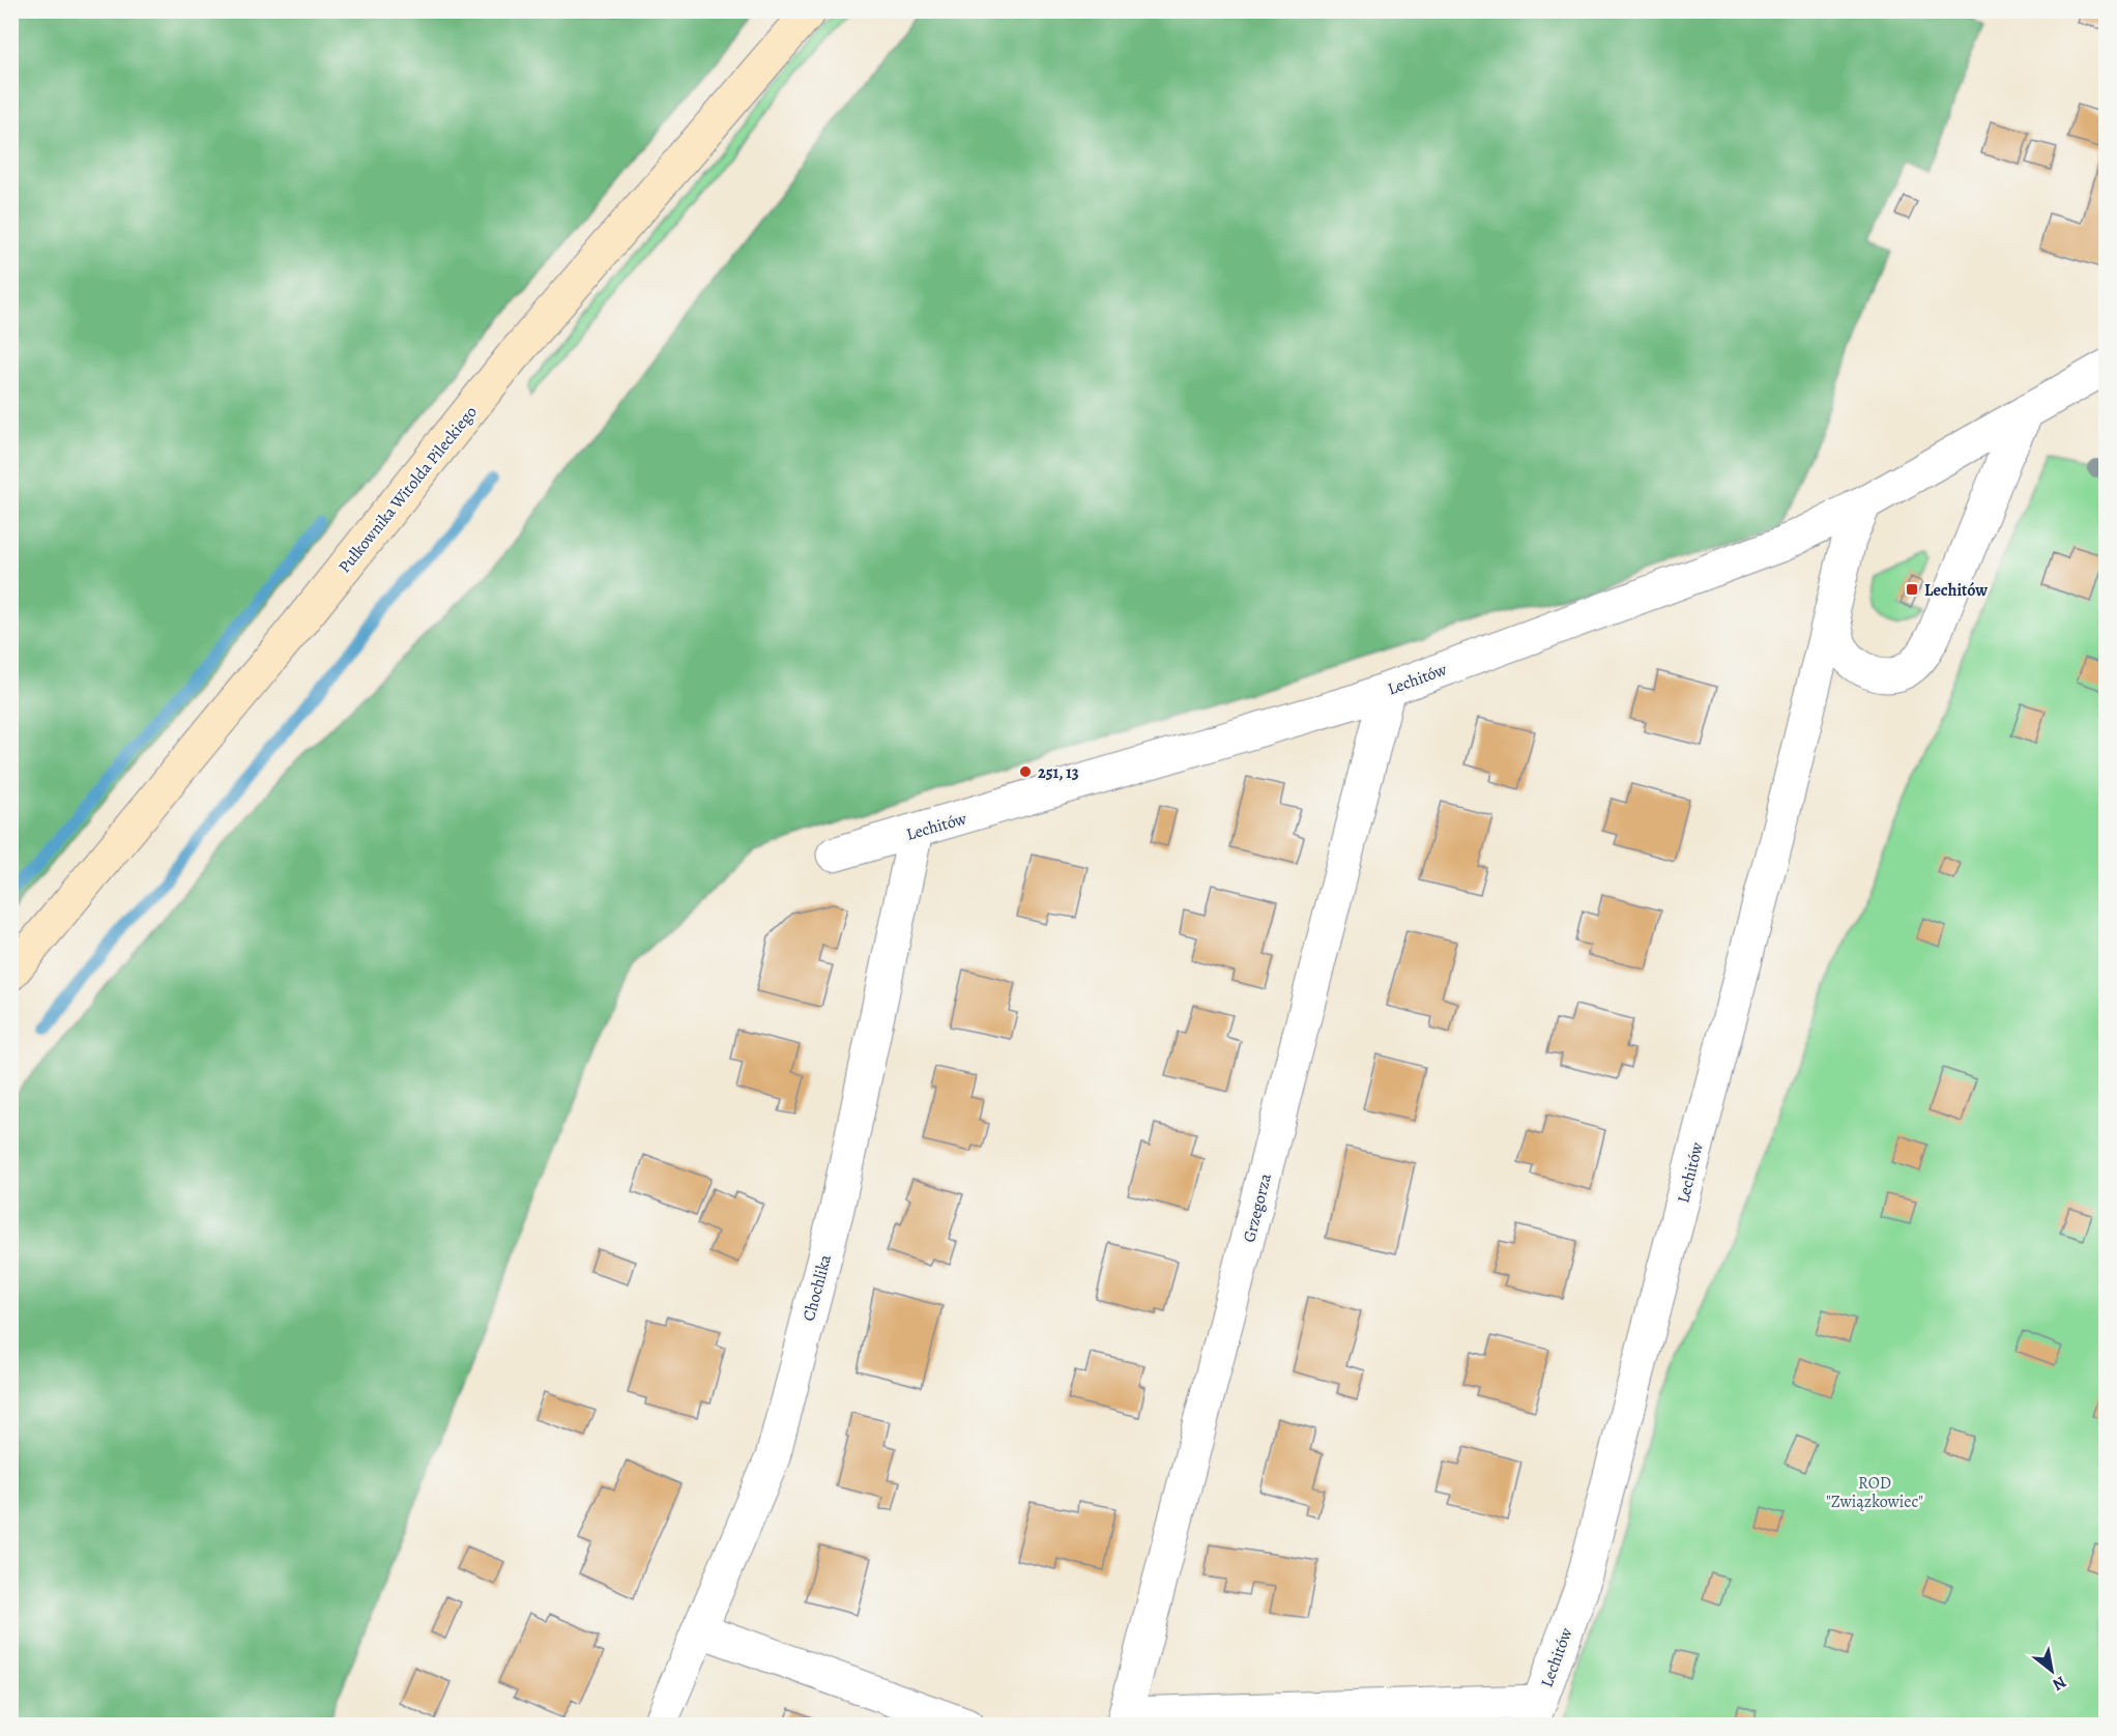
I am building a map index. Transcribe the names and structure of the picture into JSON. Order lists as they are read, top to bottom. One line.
{"streets":{"street":["Pułkownika Witolda Pileckiego","Lechitów","Grzegorza","Chochlika"]},"crossings":[["Lechitów","Grzegorza"],["Lechitów","Chochlika"]],"parks":["ROD \"Związkowiec\""],"places":{"transit":["Lechitów"],"other":["251, 13"]},"north":"bottom right"}
